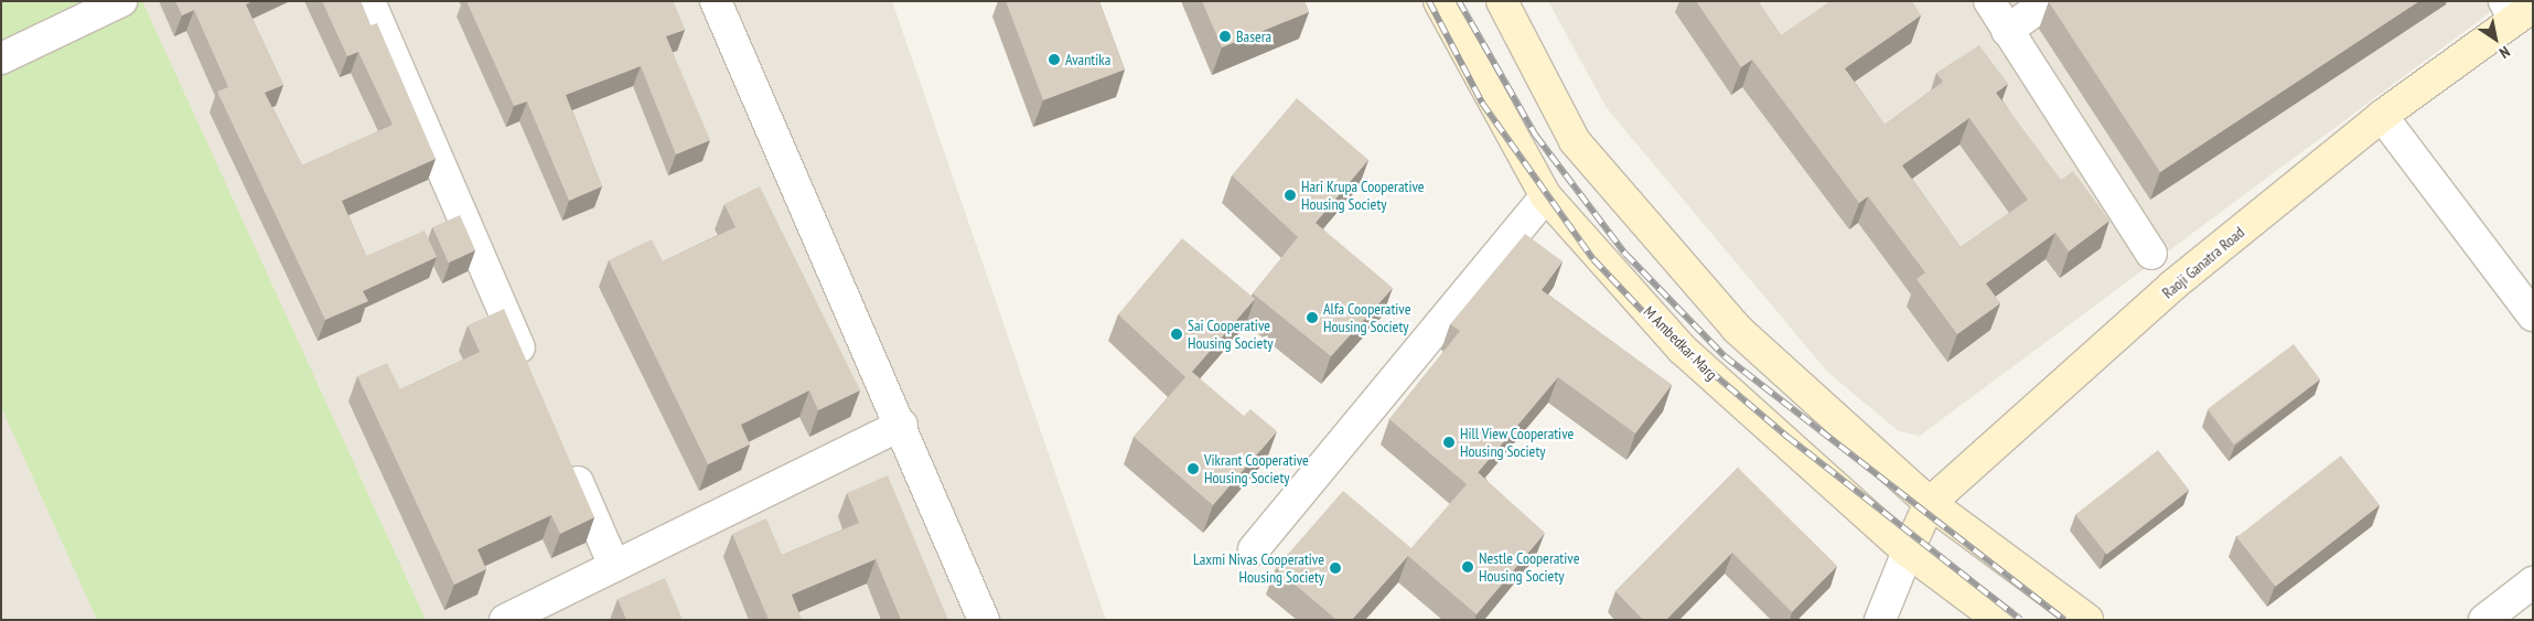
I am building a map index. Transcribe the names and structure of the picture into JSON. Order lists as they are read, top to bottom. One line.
{"streets":{"main road":["Raoji Ganatra Road","M Ambedkar Marg"]},"crossings":[["Raoji Ganatra Road","M Ambedkar Marg"]],"places":["Basera","Avantika","Hari Krupa Cooperative Housing Society","Alfa Cooperative Housing Society","Sai Cooperative Housing Society","Hill View Cooperative Housing Society","Vikrant Cooperative Housing Society","Nestle Cooperative Housing Society","Laxmi Nivas Cooperative Housing Society"],"north":"bottom right"}
